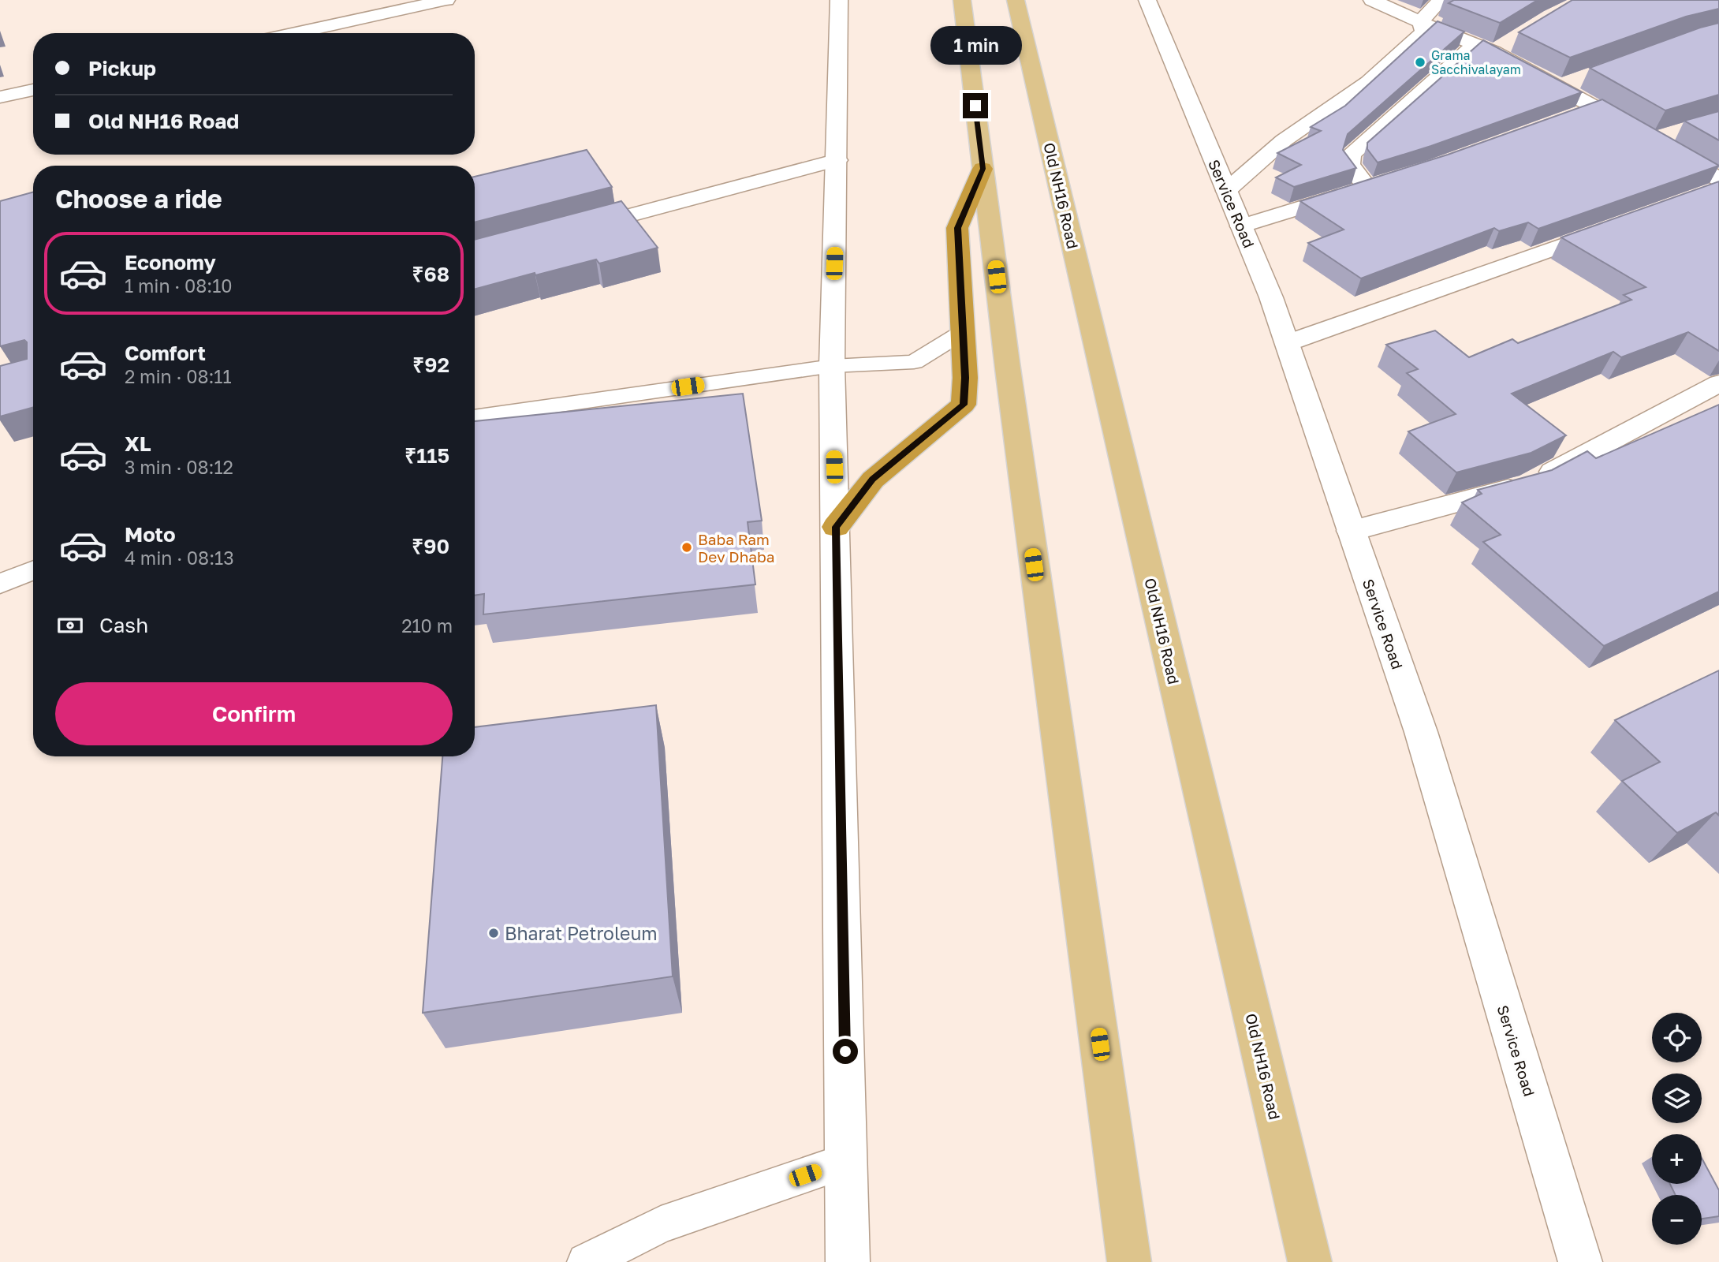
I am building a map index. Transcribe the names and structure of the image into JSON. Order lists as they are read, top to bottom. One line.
{"streets":{"main road":["Old NH16 Road"],"street":["Service Road"]},"places":["Grama Sacchivalayam","Baba Ram Dev Dhaba","Bharat Petroleum"],"page":{"bubble":"1 min","banner":["Pickup","Old NH16 Road"],"heading":"Choose a ride","list":[{"name":"Economy","note":"1 min · 08:10","value":"₹68"},{"name":"Comfort","note":"2 min · 08:11","value":"₹92"},{"name":"XL","note":"3 min · 08:12","value":"₹115"},{"name":"Moto","note":"4 min · 08:13","value":"₹90"}],"pay":["Cash","210 m"],"buttons":"Confirm","map_buttons":["+","−"]}}
